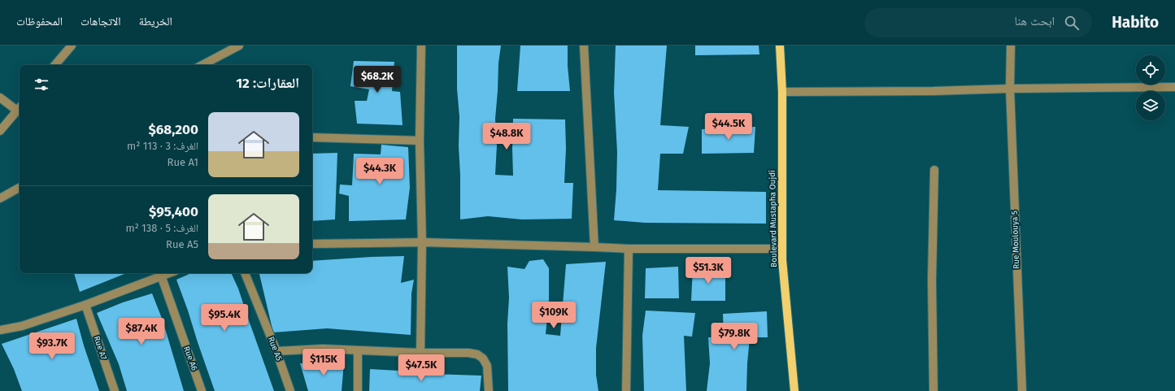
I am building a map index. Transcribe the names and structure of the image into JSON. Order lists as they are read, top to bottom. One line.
{"streets":{"main road":["Boulevard Mustapha Oujdi"],"street":["Rue Moulouya 5","Rue A7","Rue A5","Rue A6"]},"page":{"header":"Habito","search":"ابحث هنا","nav":["الخريطة","الاتجاهات","المحفوظات"],"heading":"العقارات: 12","price":["$68.2K","$44.5K","$48.8K","$44.3K","$51.3K","$109K","$95.4K","$87.4K","$79.8K","$93.7K","$115K","$47.5K"],"list":[{"name":"$68,200","note":"الغرف: 3 · 113 m² · Rue A1"},{"name":"$95,400","note":"الغرف: 5 · 138 m² · Rue A5"}]}}
